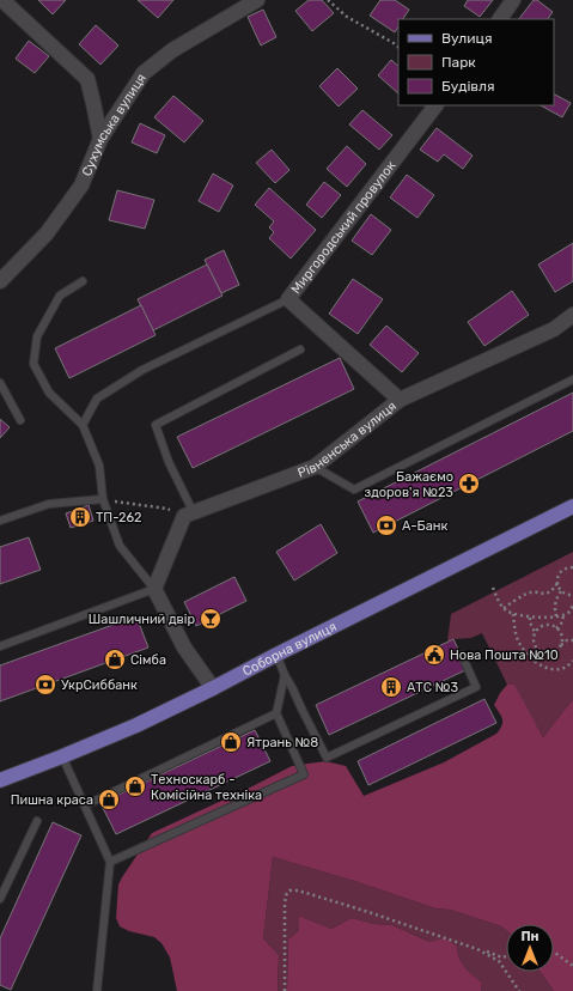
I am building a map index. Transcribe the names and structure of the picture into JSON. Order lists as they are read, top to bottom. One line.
{"streets":{"main road":["Соборна вулиця"],"street":["Сухумська вулиця","Миргородський провулок","Рівненська вулиця"]},"crossings":[["Миргородський провулок","Рівненська вулиця"]],"places":{"pharmacy":["Бажаємо здоров'я №23"],"building":["ТП-262","АТС №3"],"bank":["А-Банк","УкрСиббанк"],"bar":["Шашличний двір"],"public building":["Нова Пошта №10"],"shop":["Сімба","Ятрань №8","Техноскарб - Комісійна техніка","Пишна краса"]},"legend":["Вулиця","Парк","Будівля"],"north":"top"}
